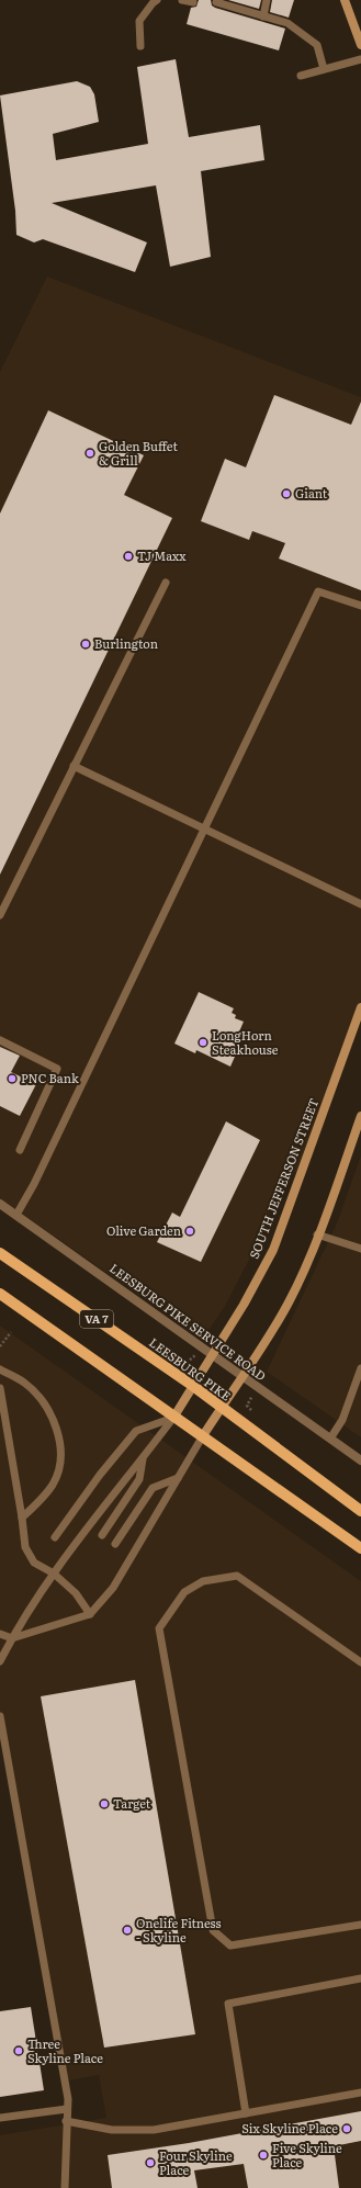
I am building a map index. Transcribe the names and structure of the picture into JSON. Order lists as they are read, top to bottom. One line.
{"streets":{"main road":["VA 7","LEESBURG PIKE"],"street":["SOUTH JEFFERSON STREET","LEESBURG PIKE SERVICE ROAD"]},"crossings":[["SOUTH JEFFERSON STREET","LEESBURG PIKE SERVICE ROAD"],["SOUTH JEFFERSON STREET","LEESBURG PIKE"]],"places":["Golden Buffet & Grill","Giant","TJ Maxx","Burlington","LongHorn Steakhouse","PNC Bank","Olive Garden","Target","Onelife Fitness - Skyline","Three Skyline Place","Six Skyline Place","Five Skyline Place","Four Skyline Place"]}
